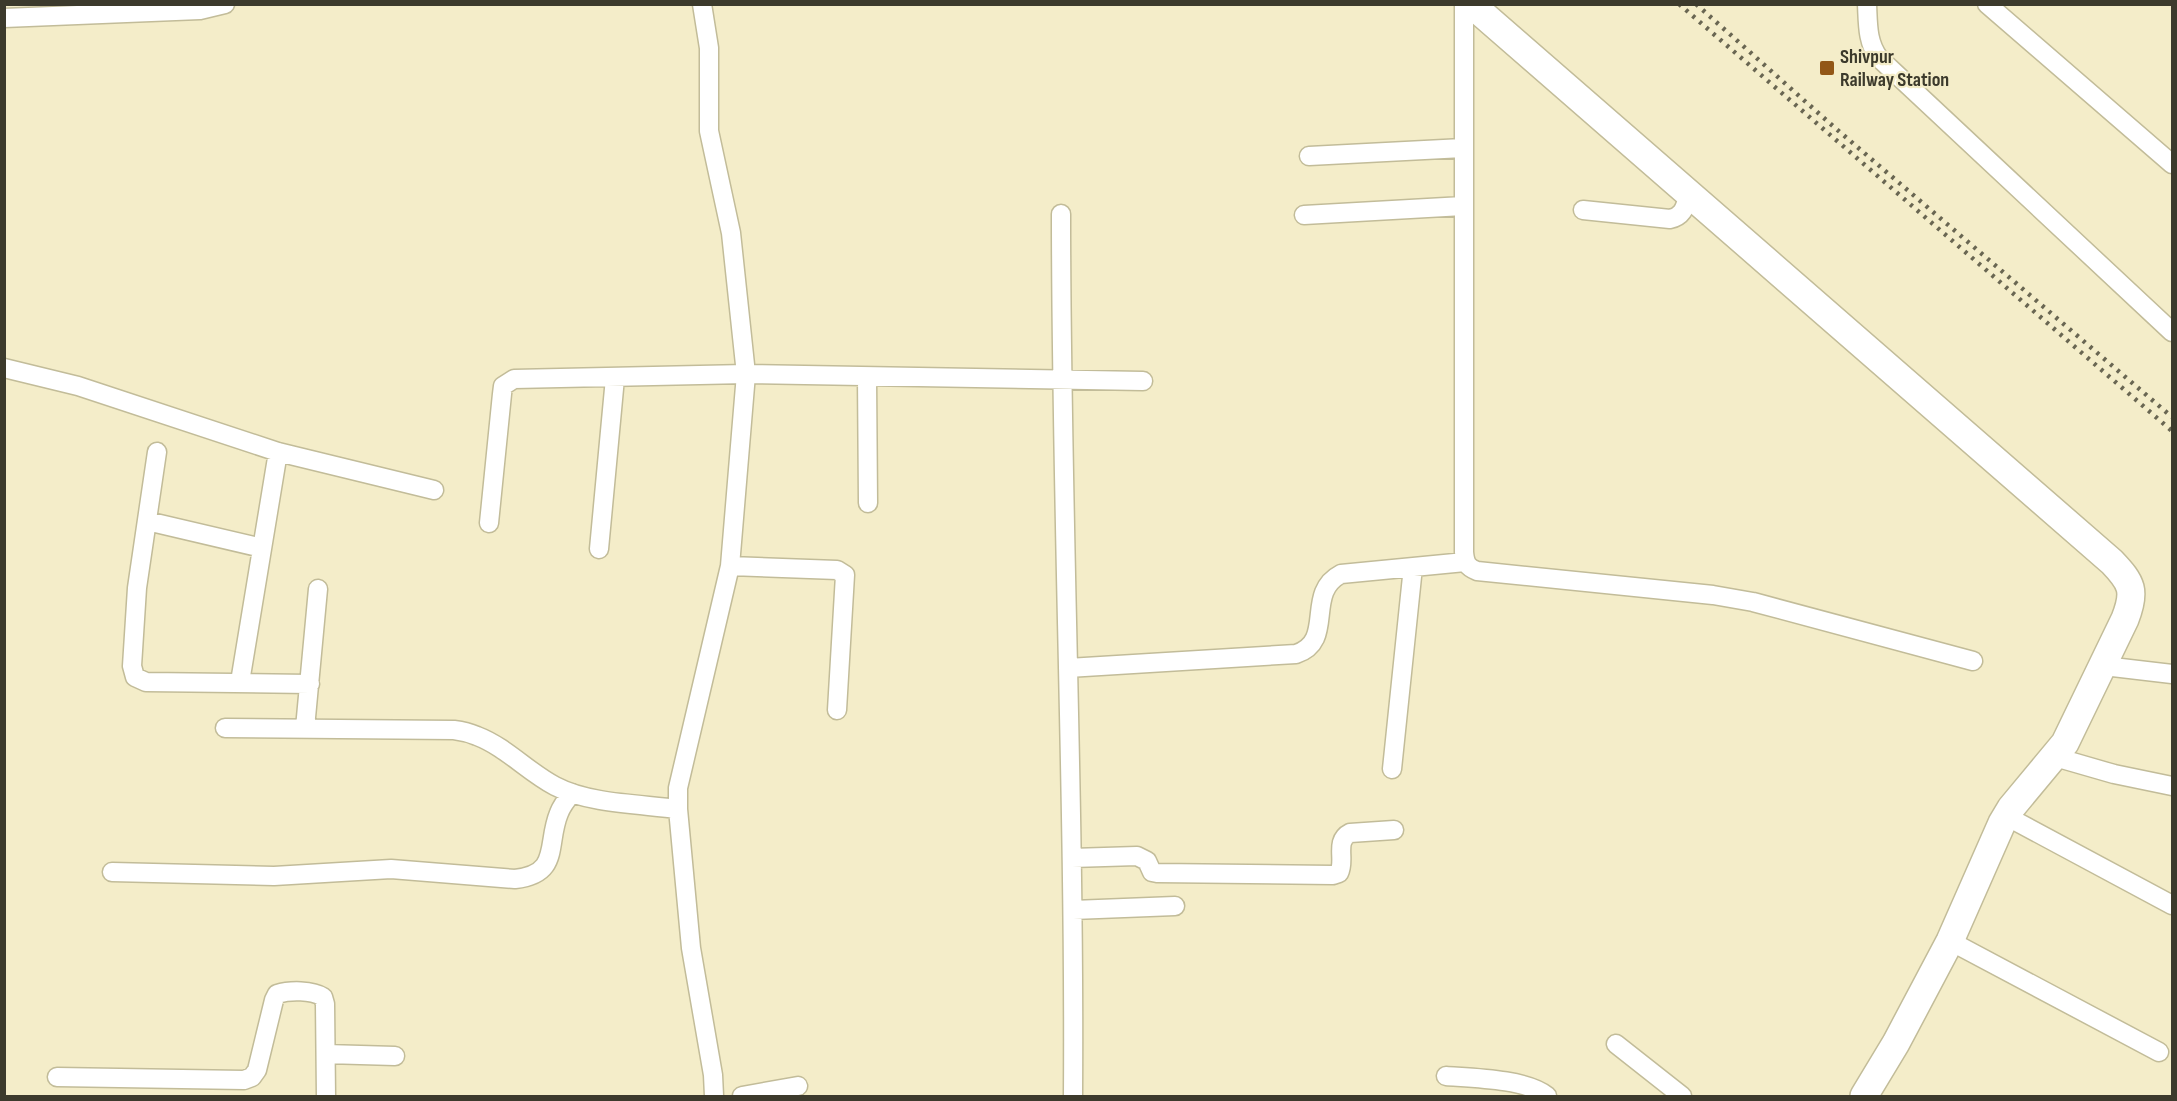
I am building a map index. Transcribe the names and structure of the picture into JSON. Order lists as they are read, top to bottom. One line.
{"places":{"transit":["Shivpur Railway Station"]}}
